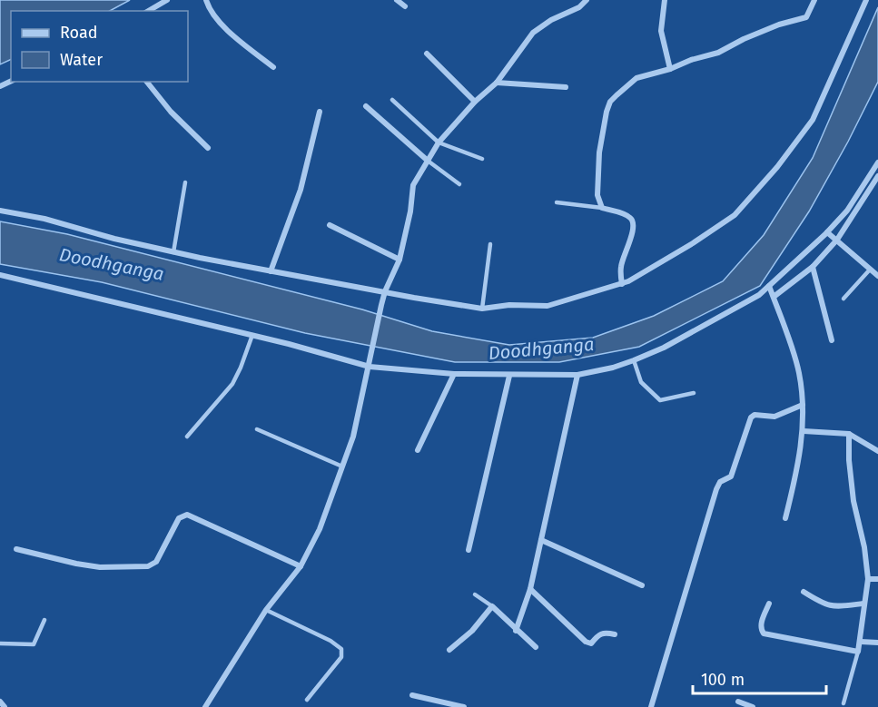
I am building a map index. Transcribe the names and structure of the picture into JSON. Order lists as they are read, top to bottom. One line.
{"water":["Doodhganga"],"legend":["Road","Water"],"scale_bar":"100 m"}
